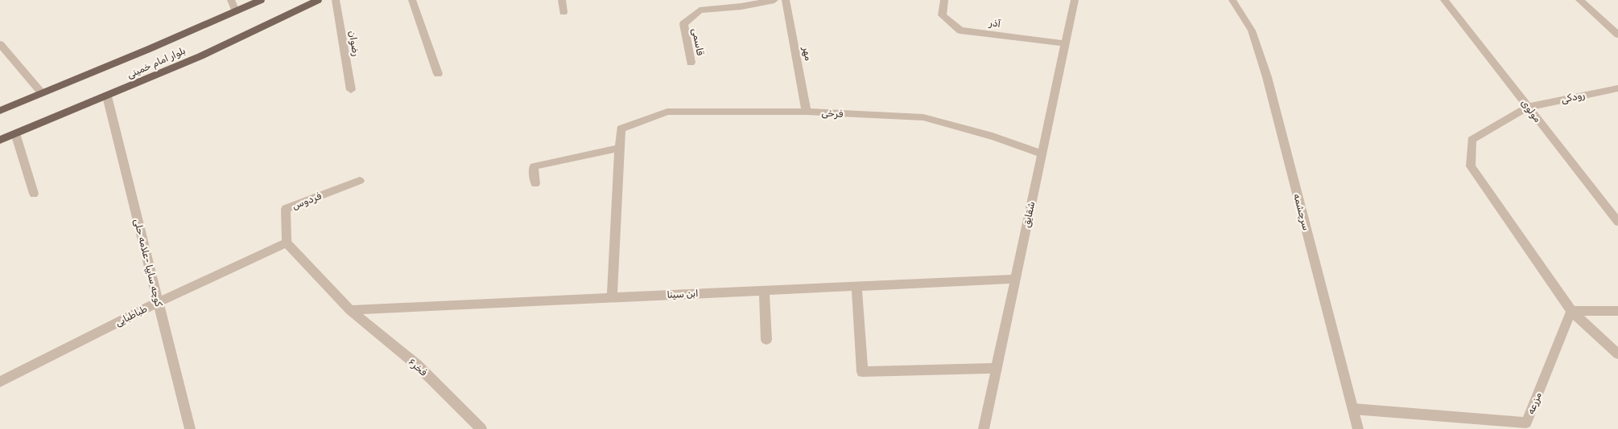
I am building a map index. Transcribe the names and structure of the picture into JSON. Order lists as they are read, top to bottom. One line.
{"streets":{"main road":["بلوار امام خمینی"],"street":["آذر","قاسمی","رضوان","مهر","رودکی","مولوی","فرخی","فردوس","سرچشمه","شقایق","کوچه سایپا -علامه حلی","ابن سینا","طباطبایی","فخر۶","مزرعه"]},"crossings":[["آذر","شقایق"],["مهر","فرخی"],["بلوار امام خمینی","کوچه سایپا -علامه حلی"],["رودکی","مولوی"],["رودکی","مزرعه"],["فرخی","شقایق"],["فردوس","طباطبایی"],["فردوس","فخر۶"],["سرچشمه","مزرعه"],["شقایق","ابن سینا"],["کوچه سایپا -علامه حلی","طباطبایی"],["ابن سینا","فخر۶"],["طباطبایی","فخر۶"]]}
